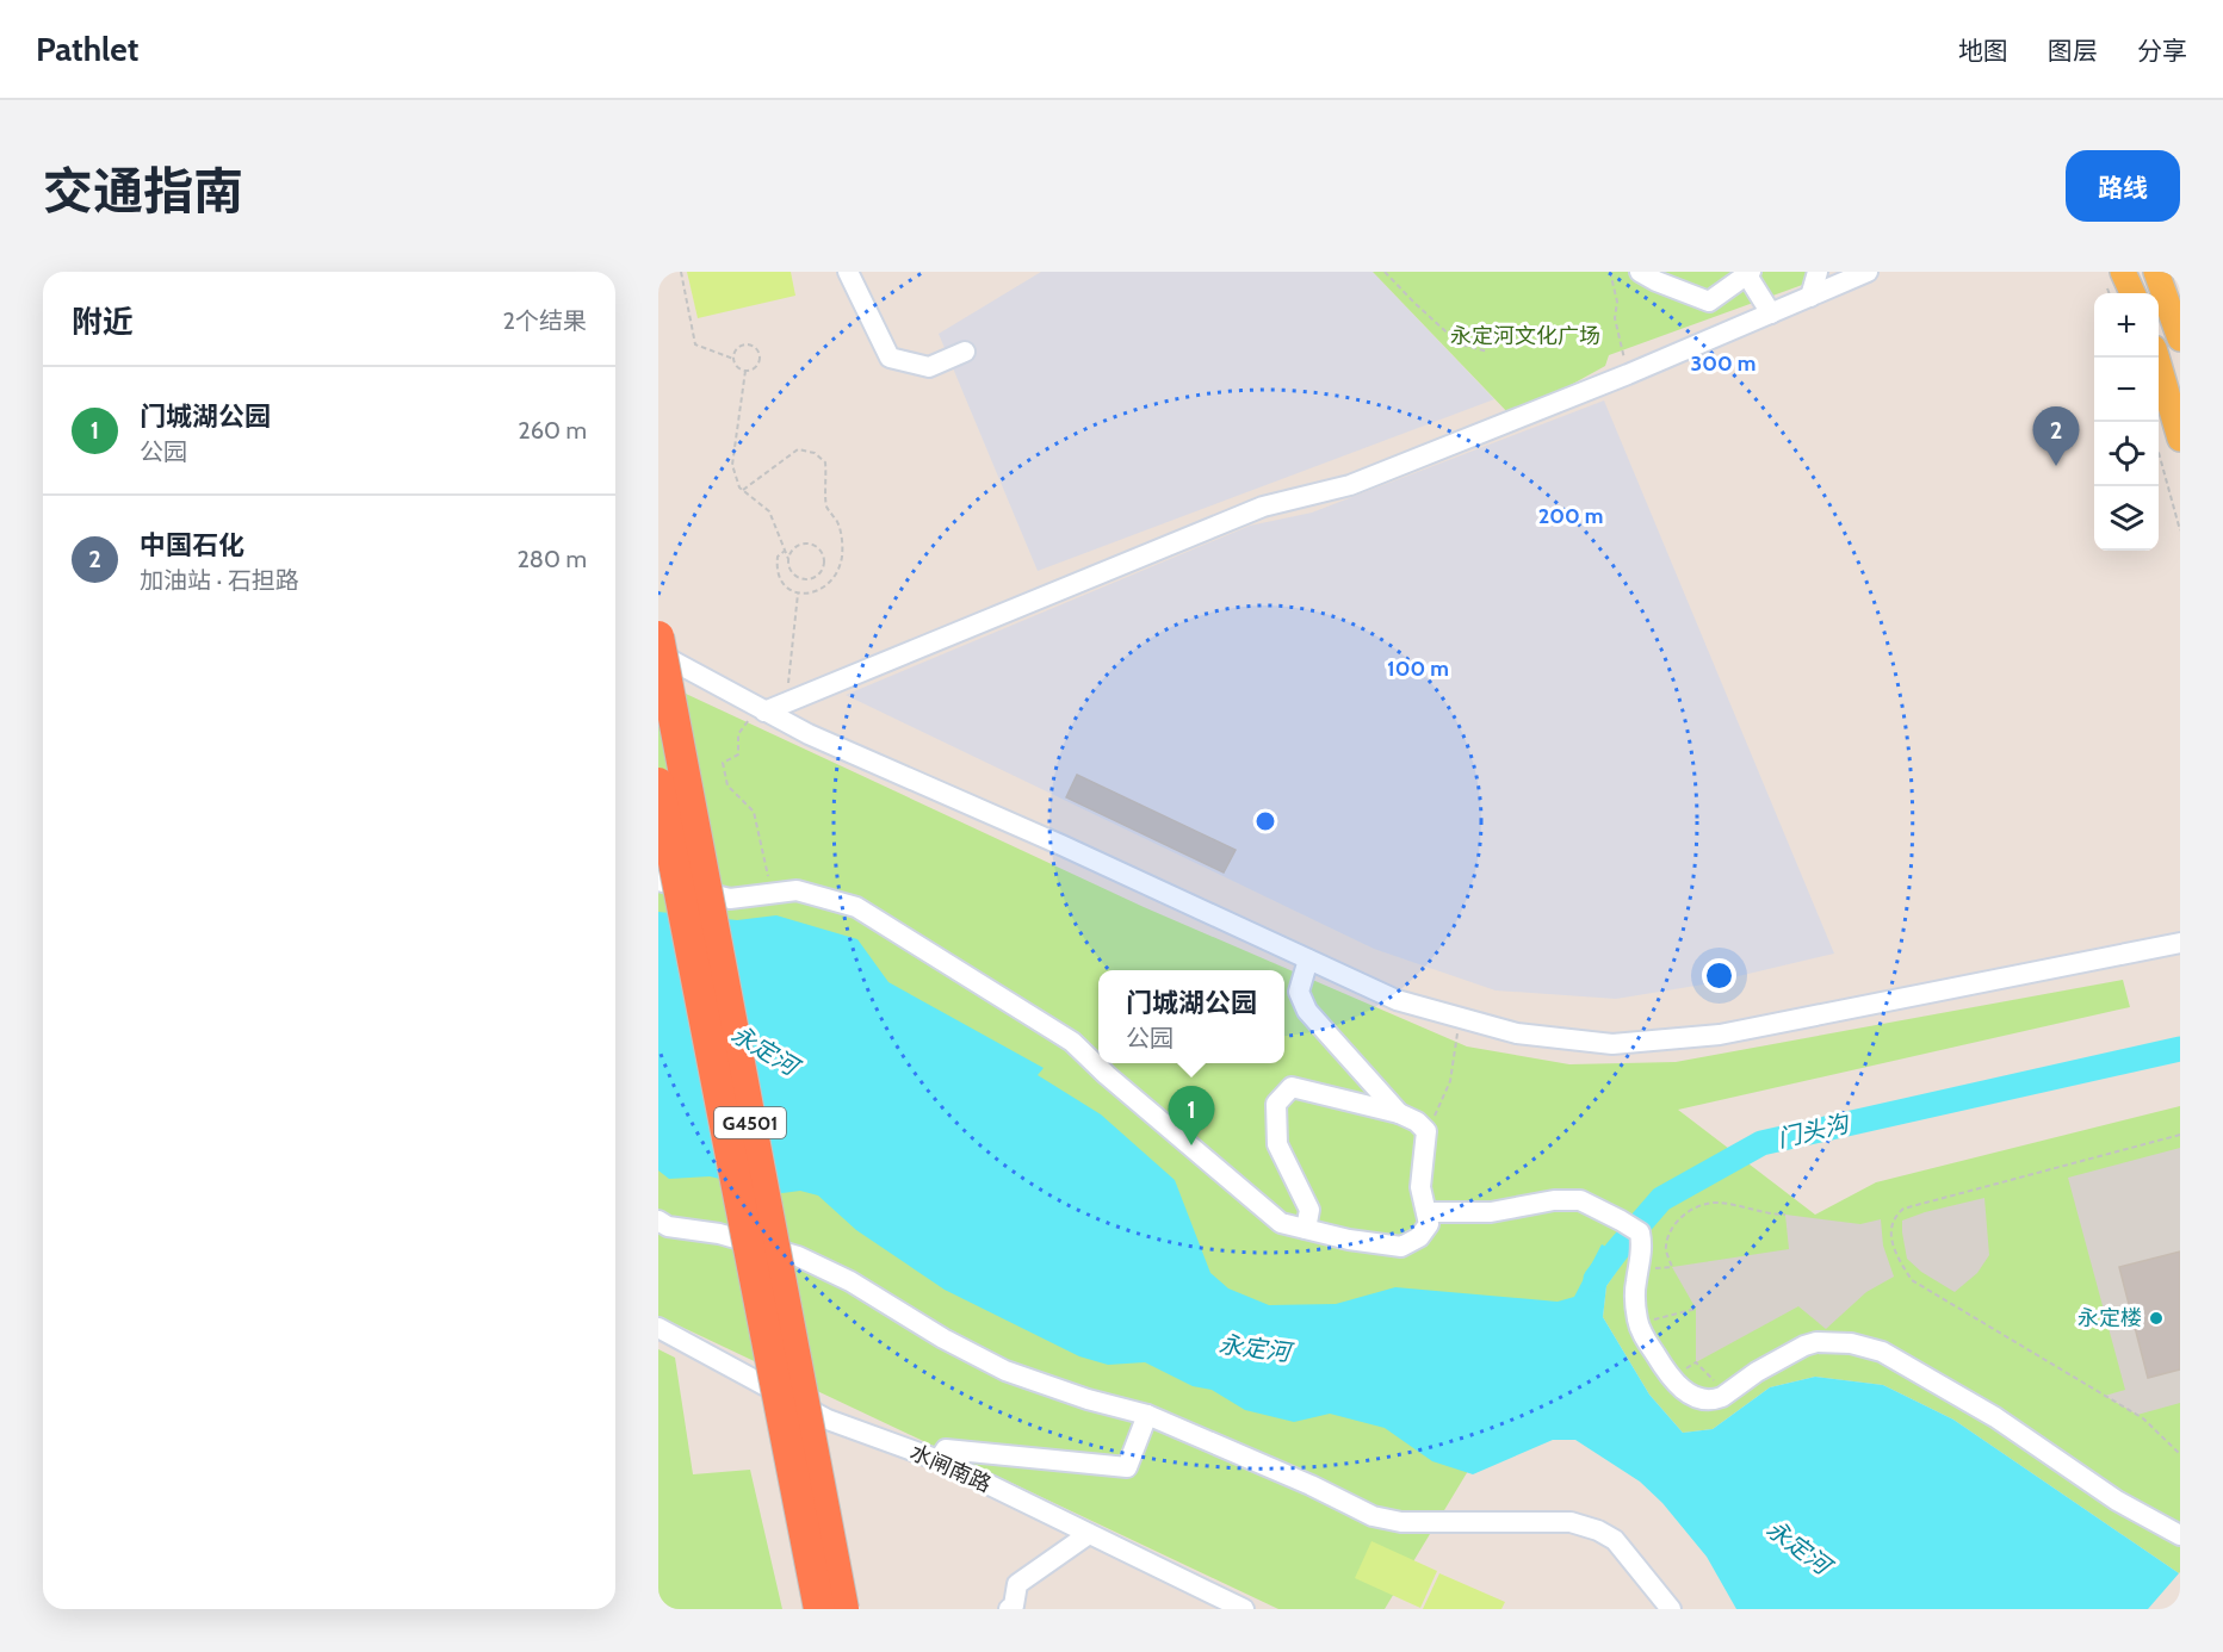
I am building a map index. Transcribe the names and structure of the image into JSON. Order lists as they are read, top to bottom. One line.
{"streets":{"highway":["G4501"],"street":["水闸南路"]},"water":["永定河","门头沟"],"parks":["永定河文化广场"],"places":["永定楼"],"page":{"header":"Pathlet","nav":["地图","图层","分享"],"title":"交通指南","buttons":"路线","heading":["附近","2个结果"],"map_buttons":["+","−"],"list":[{"mark":"1","name":"门城湖公园","note":"公园","value":"260 m"},{"mark":"2","name":"中国石化","note":"加油站 · 石担路","value":"280 m"}],"pins":["2","1"],"popup":["门城湖公园","公园"]},"rings":["300 m","200 m","100 m"]}
